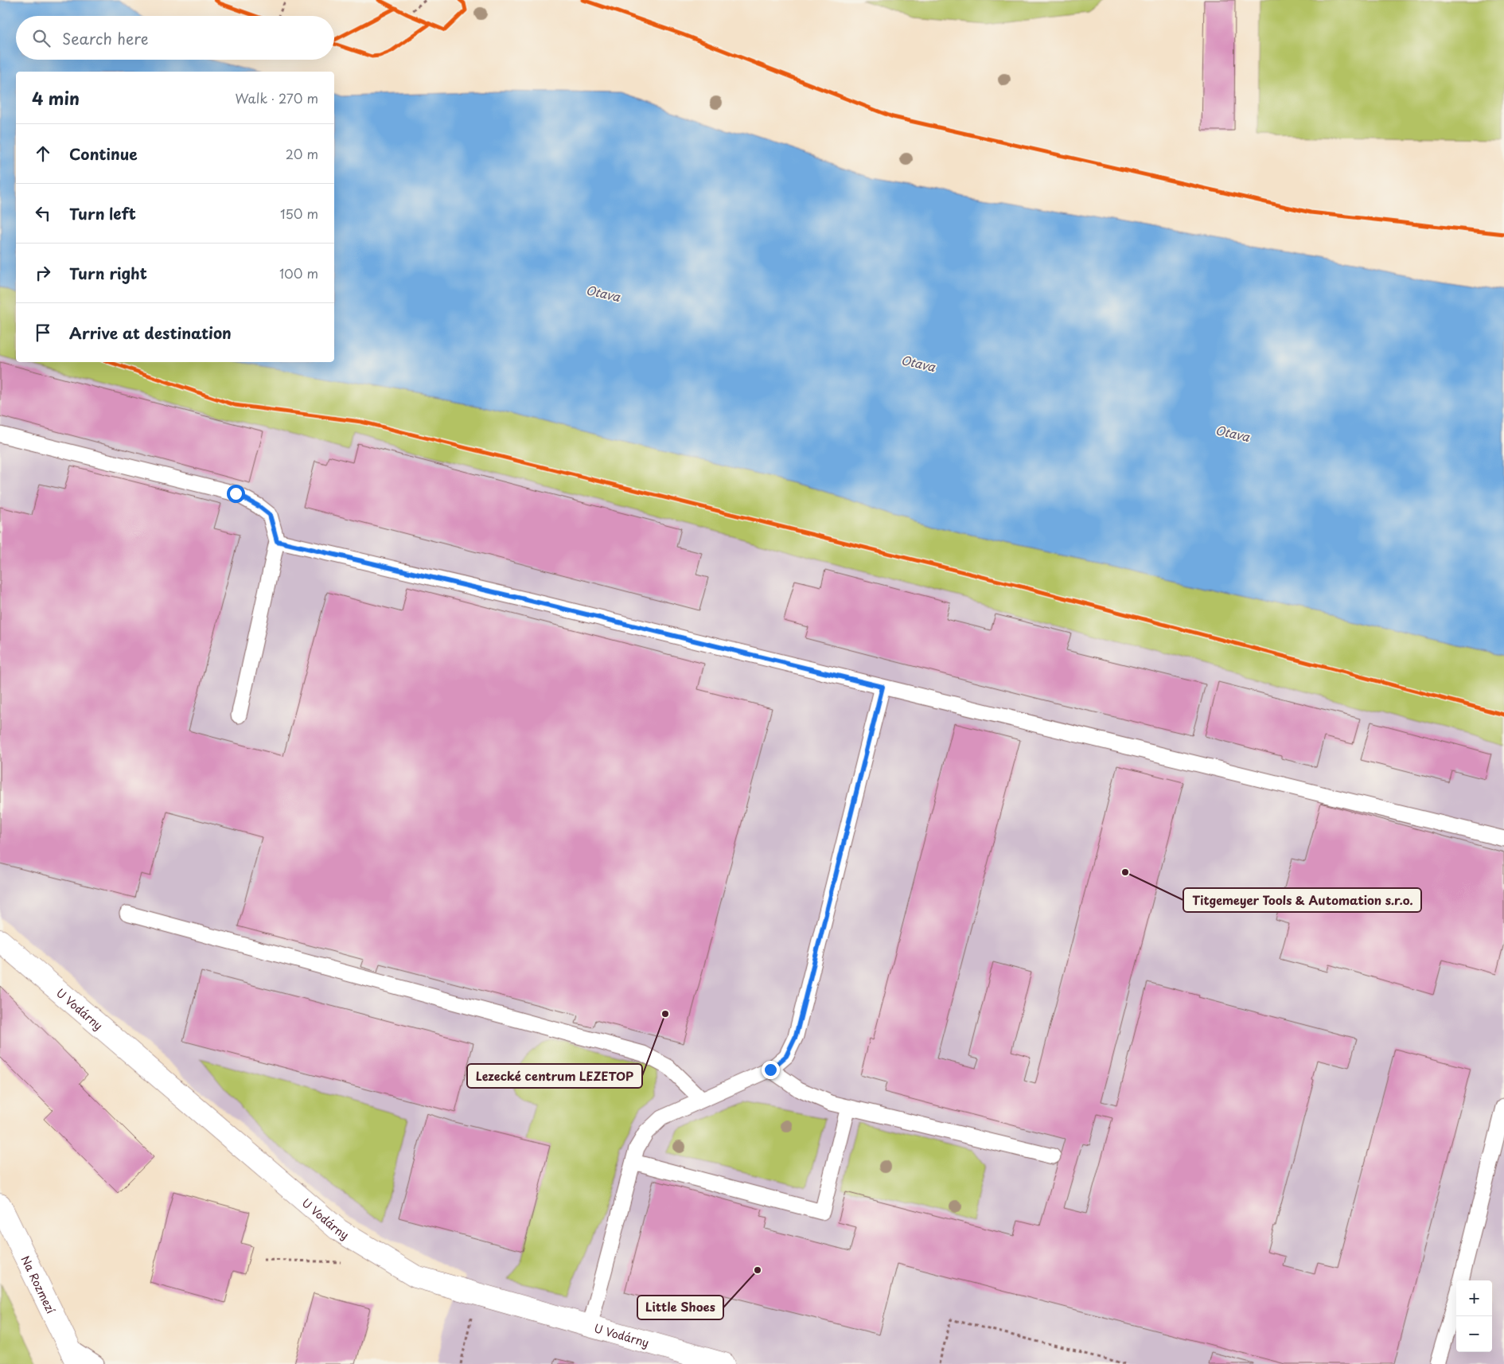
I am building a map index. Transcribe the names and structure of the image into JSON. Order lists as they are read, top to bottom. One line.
{"streets":{"street":["U Vodárny","Na Rozmezí"]},"water":["Otava"],"places":["Titgemeyer Tools & Automation s.r.o.","Lezecké centrum LEZETOP","Little Shoes"],"page":{"search":"Search here","heading":["4 min","Walk · 270 m"],"list":[["Continue","20 m"],["Turn left","150 m"],["Turn right","100 m"],"Arrive at destination"],"map_buttons":["+","−"]}}
